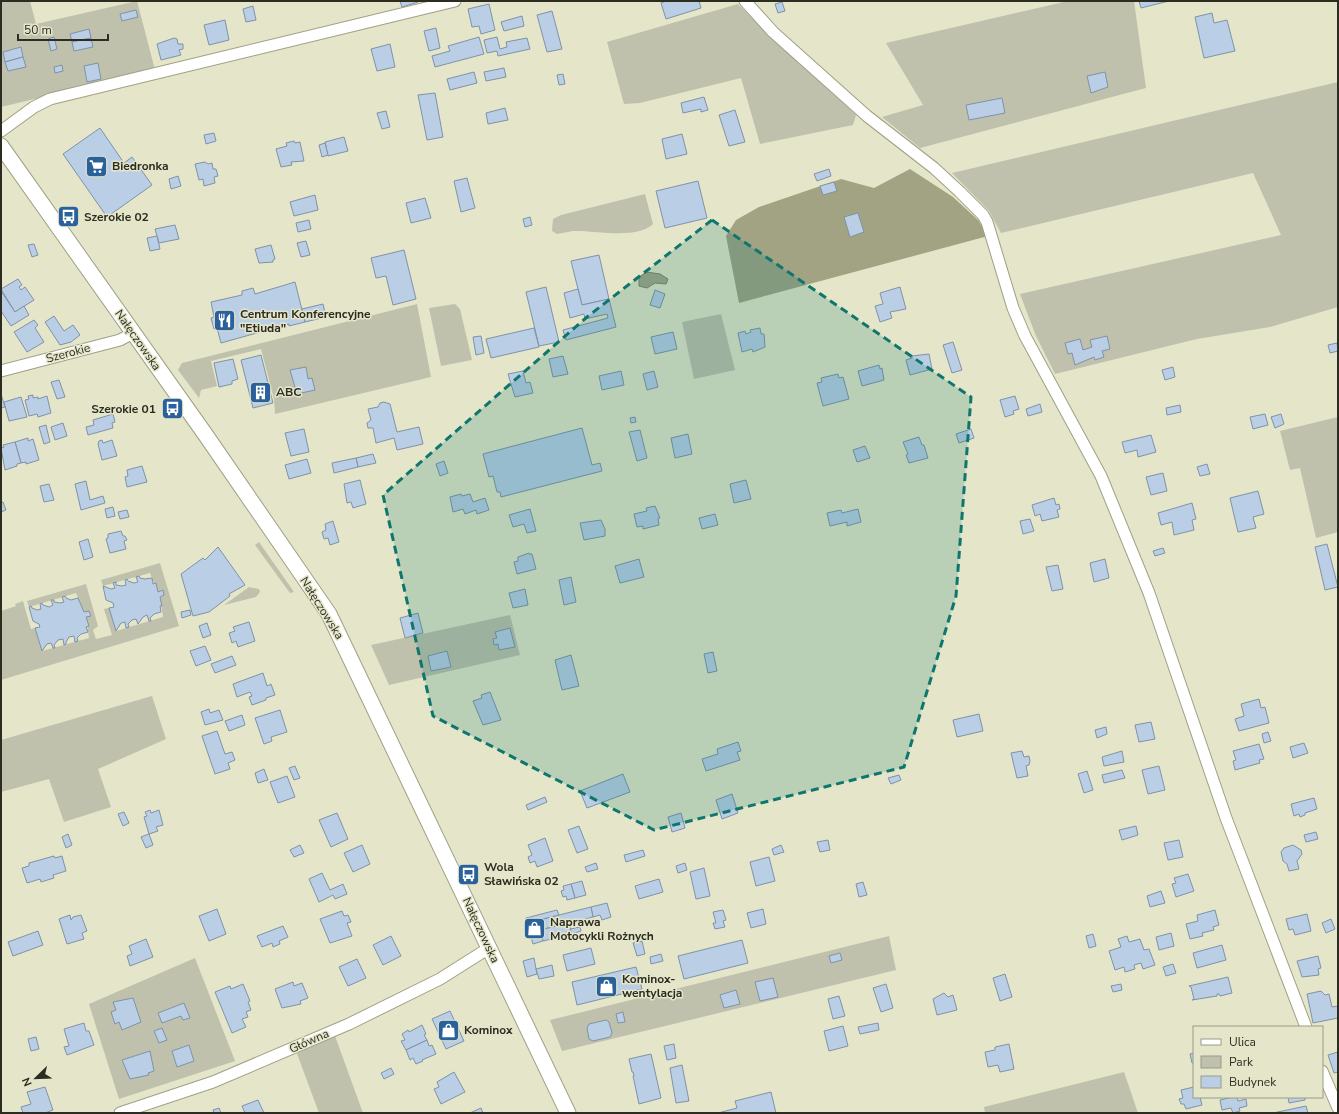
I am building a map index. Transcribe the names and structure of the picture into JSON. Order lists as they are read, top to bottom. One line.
{"streets":{"main road":["Nałęczowska"],"street":["Szerokie","Główna"]},"crossings":[["Nałęczowska","Szerokie"],["Nałęczowska","Główna"]],"places":{"supermarket":["Biedronka"],"bus stop":["Szerokie 02","Szerokie 01","Wola Sławińska 02"],"restaurant":["Centrum Konferencyjne \"Etiuda\""],"building":["ABC"],"shop":["Naprawa Motocykli Rożnych","Kominox- wentylacja","Kominox"]},"legend":["Ulica","Park","Budynek"],"scale_bar":"50 m","north":"bottom left"}
